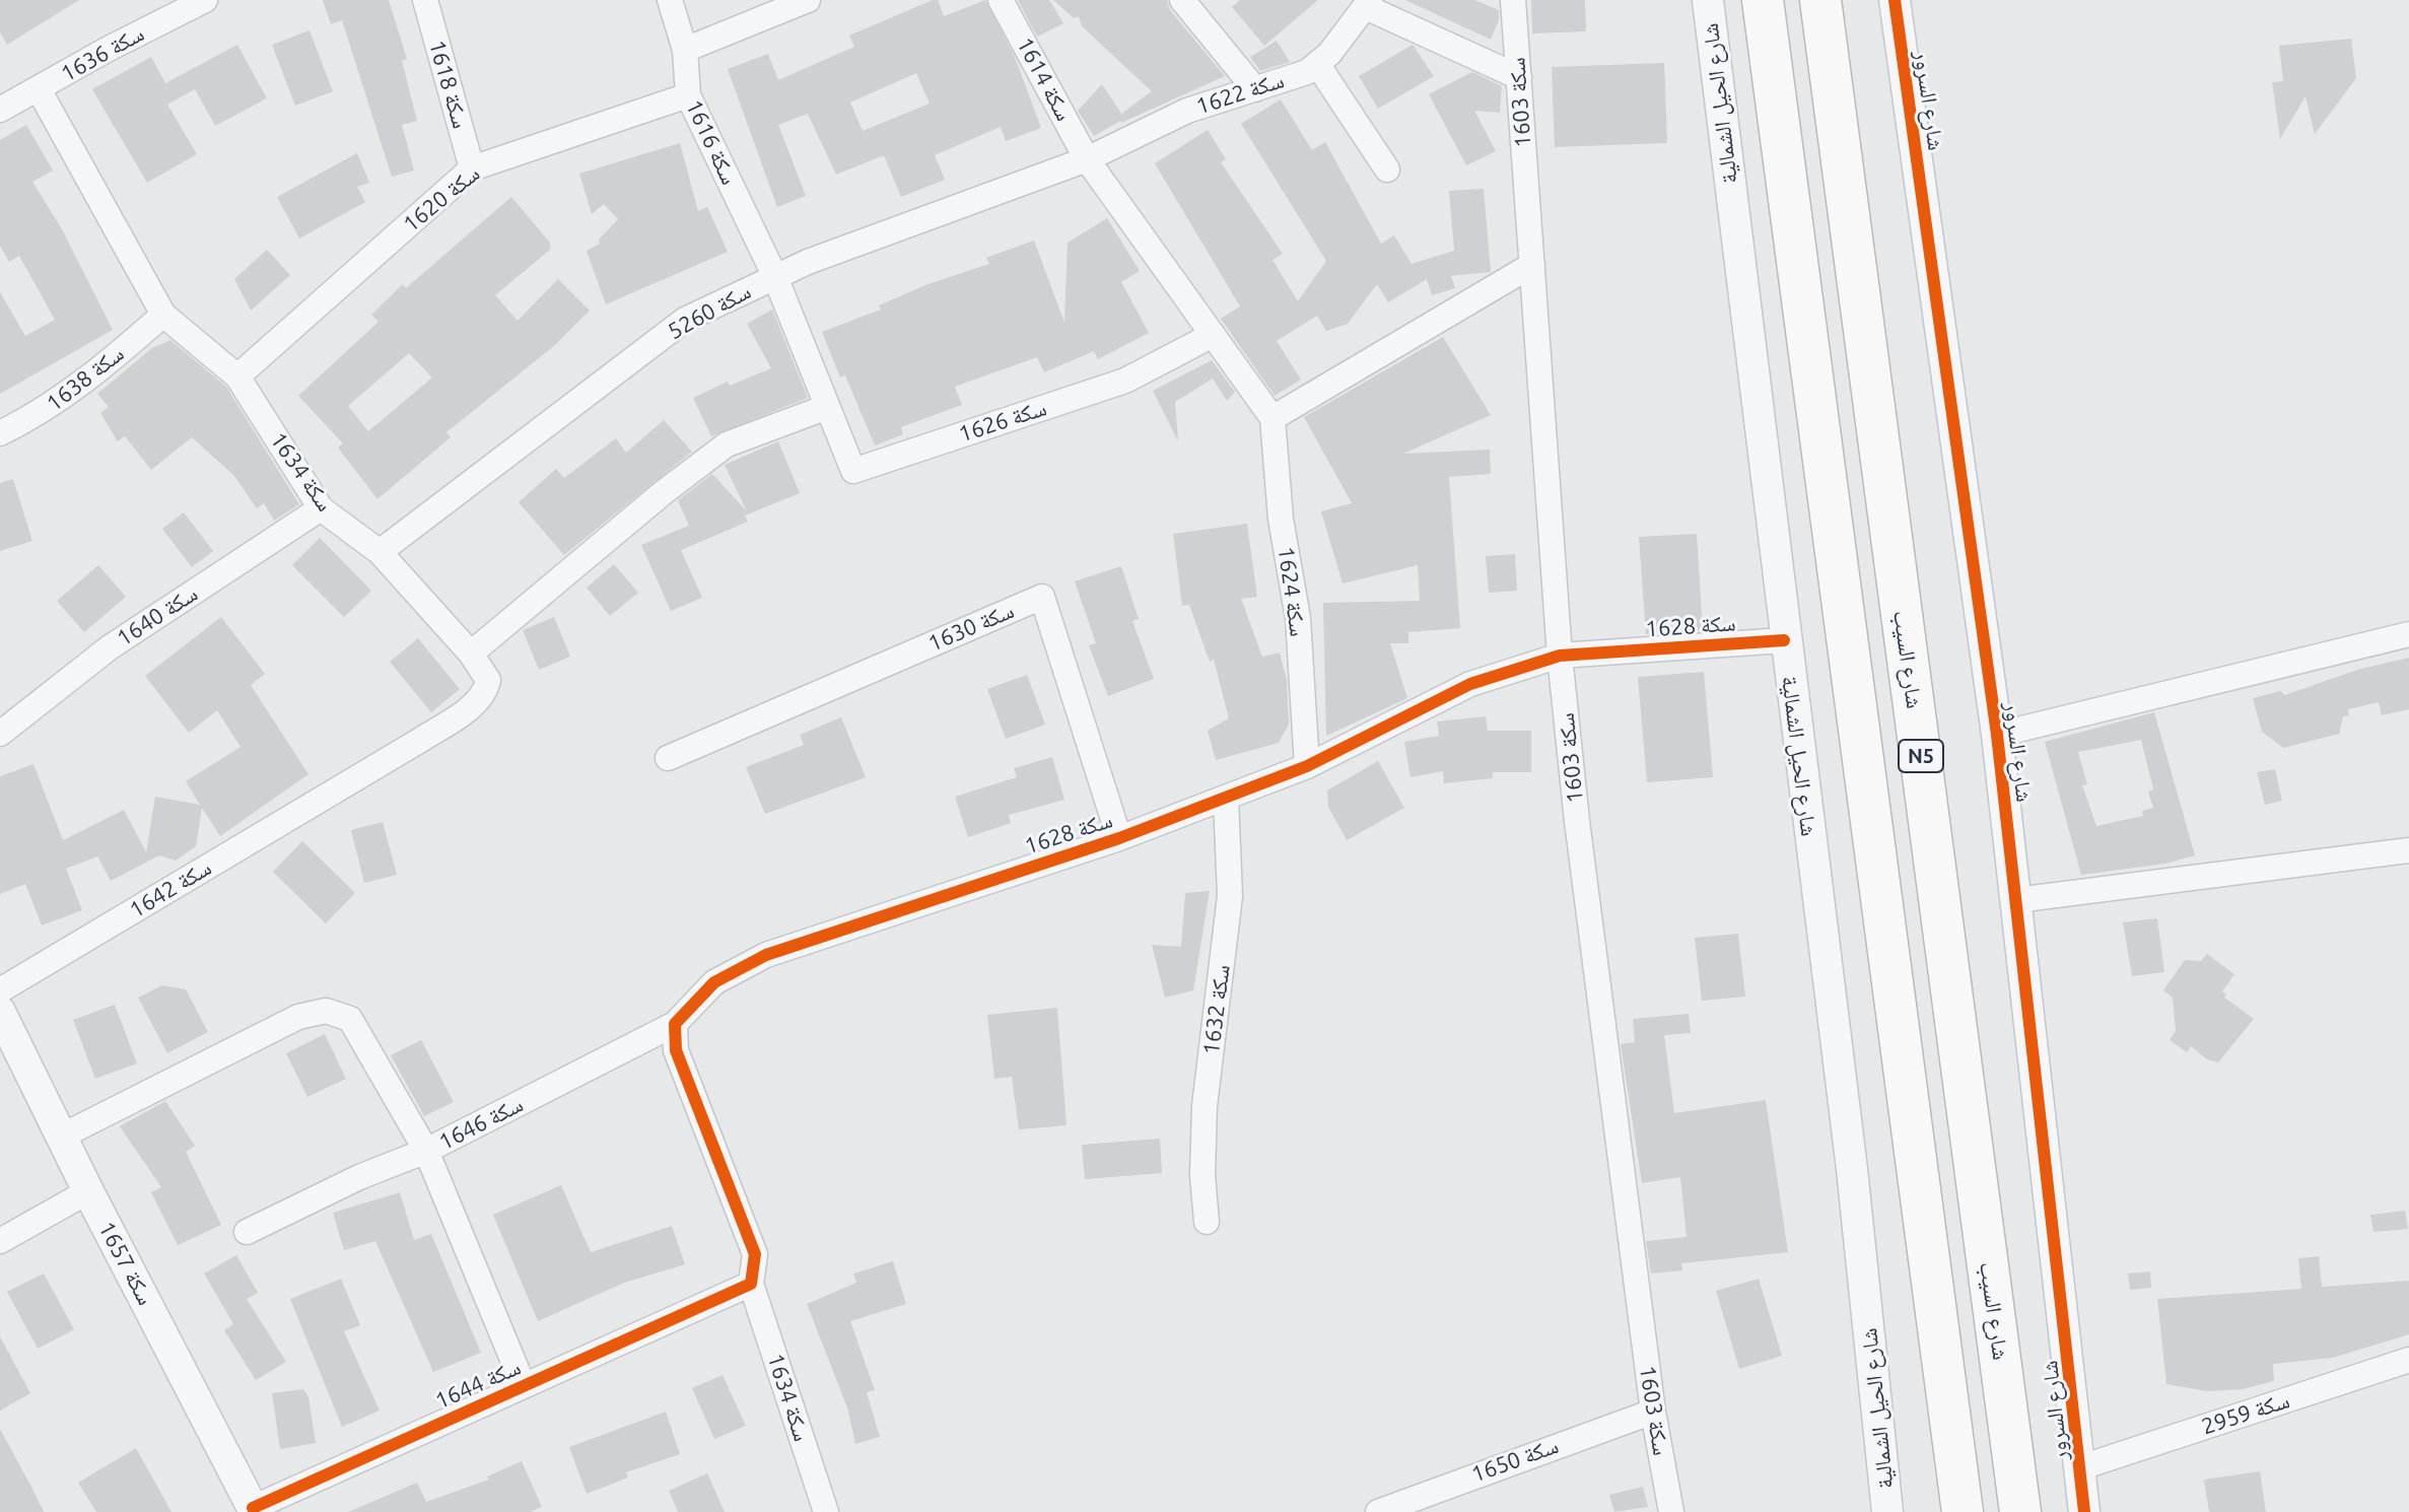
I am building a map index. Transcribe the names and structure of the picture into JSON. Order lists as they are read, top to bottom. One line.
{"streets":{"highway":["شارع السيب","N5"],"street":["سكة 1636","سكة 1614","سكة 1618","سكة 1622","شارع السرور","سكة 1603","شارع الحيل الشمالية","سكة 1616","سكة 1620","سكة 5260","سكة 1638","سكة 1626","سكة 1634","سكة 1624","سكة 1640","سكة 1628","سكة 1630","سكة 1642","سكة 1632","سكة 1646","سكة 1657","سكة 1644","سكة 2959","سكة 1650"]},"crossings":[["سكة 1636","سكة 1634"],["سكة 1614","سكة 1622"],["سكة 1614","سكة 5260"],["سكة 1618","سكة 1620"],["سكة 1622","سكة 5260"],["شارع السرور","سكة 2959"],["سكة 1603","سكة 1628"],["سكة 1603","سكة 1650"],["شارع الحيل الشمالية","سكة 1628"],["سكة 1616","سكة 1620"],["سكة 1616","سكة 5260"],["سكة 1616","سكة 1626"],["سكة 1620","سكة 1634"],["سكة 5260","سكة 1626"],["سكة 5260","سكة 1634"],["سكة 1638","سكة 1634"],["سكة 1634","سكة 1640"],["سكة 1634","سكة 1642"],["سكة 1634","سكة 1644"],["سكة 1624","سكة 1628"],["سكة 1628","سكة 1630"],["سكة 1628","سكة 1632"],["سكة 1628","سكة 1646"],["سكة 1646","سكة 1644"],["سكة 1657","سكة 1644"]]}
